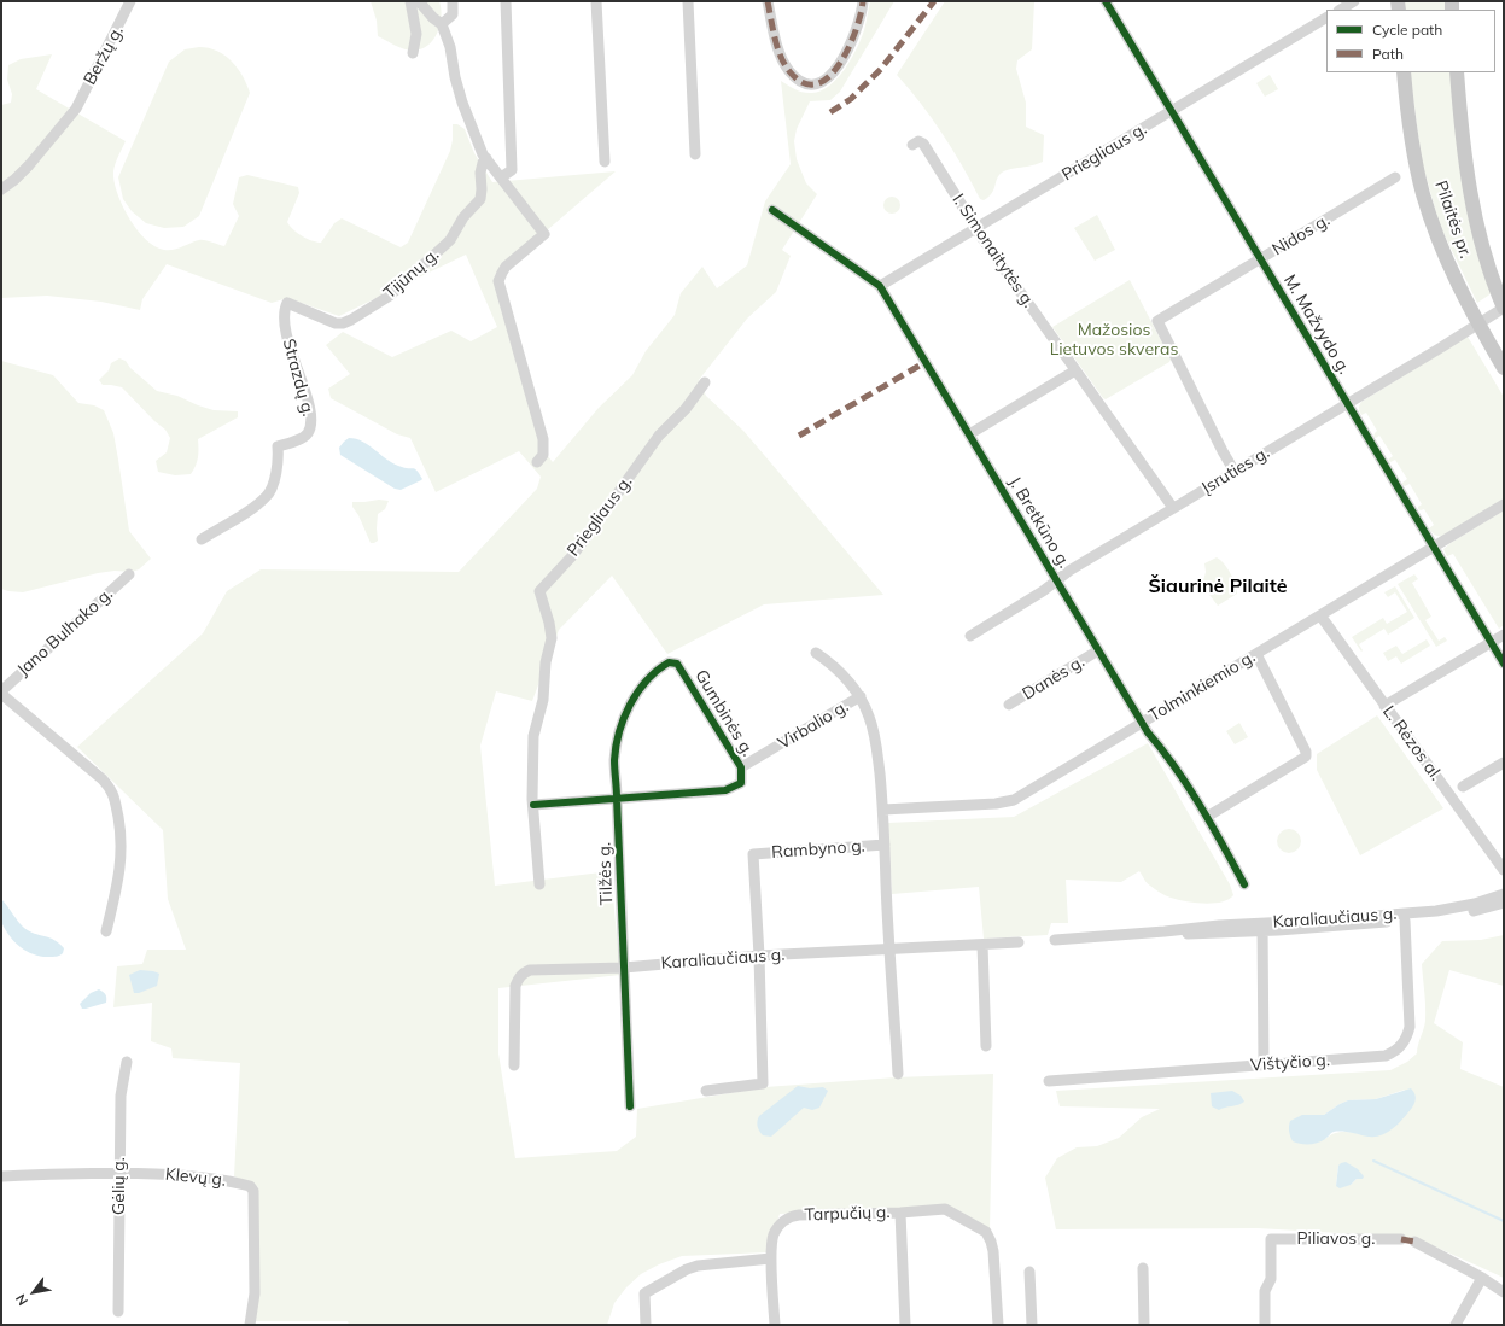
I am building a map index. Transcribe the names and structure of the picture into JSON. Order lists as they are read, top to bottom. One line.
{"streets":{"main road":["Pilaitės pr."],"street":["Beržų g.","Priegliaus g.","Nidos g.","I. Simonaitytės g.","Tijūnų g.","M. Mažvydo g.","Strazdų g.","Įsruties g.","J. Bretkūno g.","Jano Bulhako g.","Danės g.","Tolminkiemio g.","Gumbinės g.","Virbalio g.","L. Rėzos al.","Rambyno g.","Tilžės g.","Karaliaučiaus g.","Vištyčio g.","Klevų g.","Gėlių g.","Tarpučių g.","Piliavos g."]},"crossings":[["Priegliaus g.","I. Simonaitytės g."],["Priegliaus g.","M. Mažvydo g."],["Priegliaus g.","J. Bretkūno g."],["Pilaitės pr.","Įsruties g."],["Nidos g.","M. Mažvydo g."],["Nidos g.","Įsruties g."],["I. Simonaitytės g.","Įsruties g."],["Tijūnų g.","Strazdų g."],["M. Mažvydo g.","Įsruties g."],["M. Mažvydo g.","Tolminkiemio g."],["Įsruties g.","J. Bretkūno g."],["J. Bretkūno g.","Danės g."],["J. Bretkūno g.","Tolminkiemio g."],["Tolminkiemio g.","L. Rėzos al."],["Gumbinės g.","Virbalio g."],["Gumbinės g.","Tilžės g."],["Rambyno g.","Karaliaučiaus g."],["Tilžės g.","Karaliaučiaus g."],["Karaliaučiaus g.","Vištyčio g."],["Klevų g.","Gėlių g."]],"districts":["Šiaurinė Pilaitė"],"parks":["Mažosios Lietuvos skveras"],"legend":["Cycle path","Path"],"north":"bottom left"}
